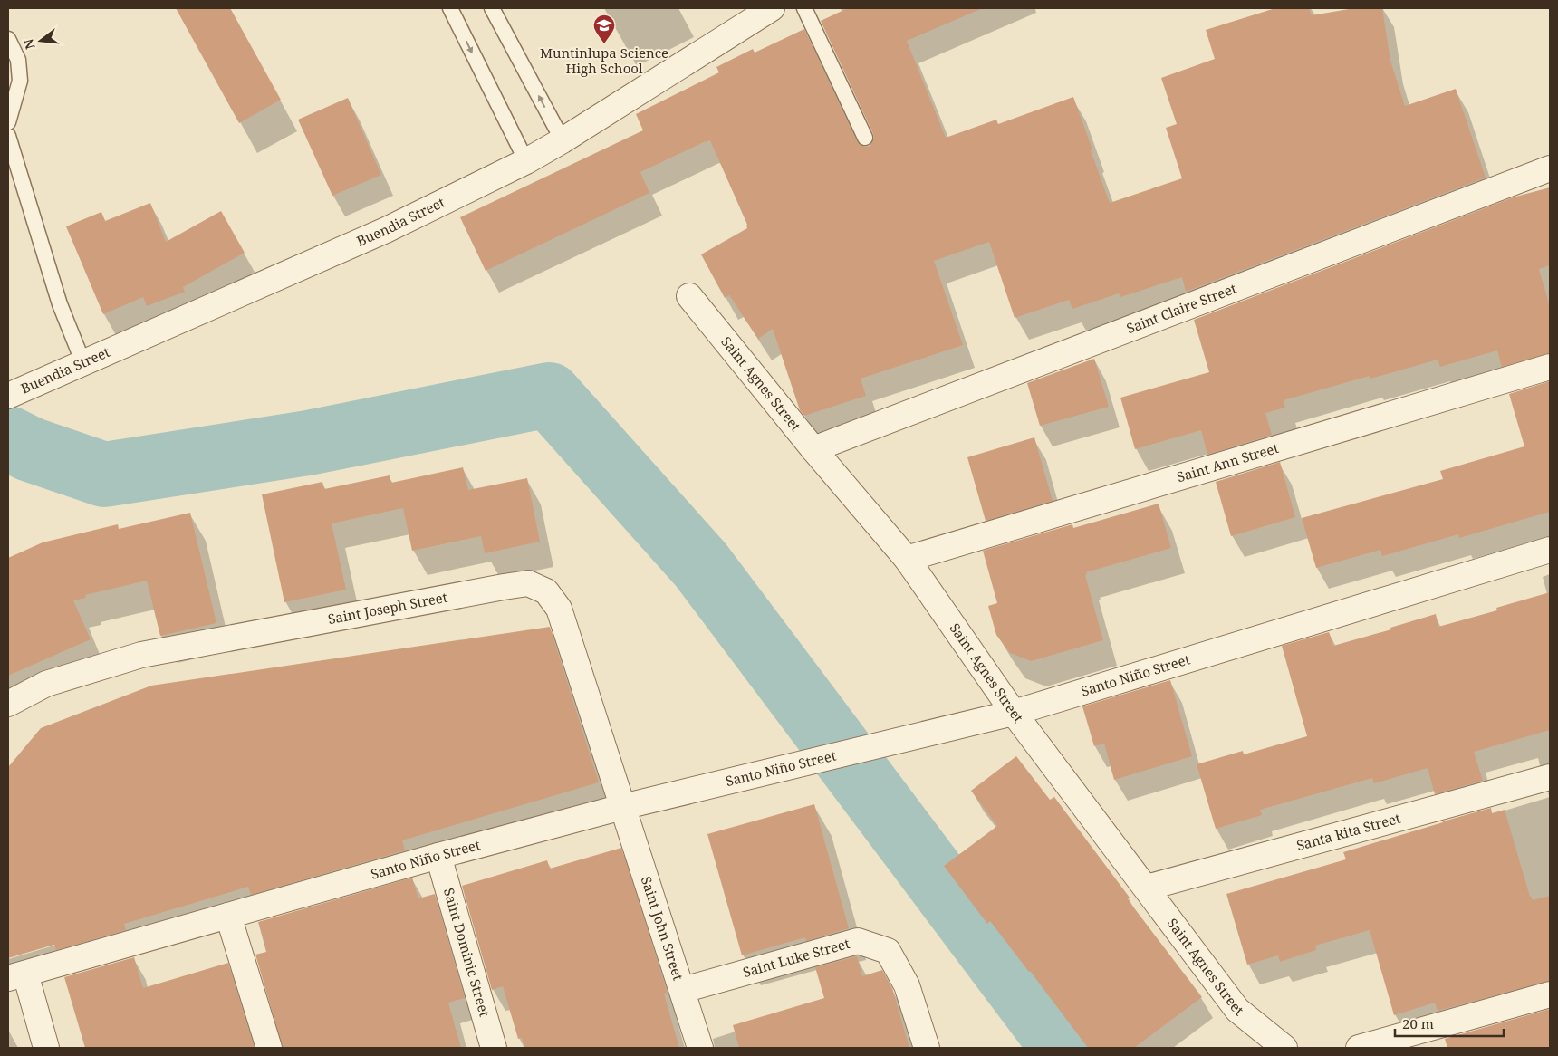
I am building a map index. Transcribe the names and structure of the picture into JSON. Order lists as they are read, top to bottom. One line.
{"streets":{"street":["Buendia Street","Saint Claire Street","Saint Agnes Street","Saint Ann Street","Saint Joseph Street","Santo Niño Street","Santa Rita Street","Saint John Street","Saint Dominic Street","Saint Luke Street"]},"crossings":[["Saint Claire Street","Saint Agnes Street"],["Saint Agnes Street","Saint Ann Street"],["Saint Agnes Street","Santo Niño Street"],["Saint Agnes Street","Santa Rita Street"],["Saint Joseph Street","Santo Niño Street"],["Saint Joseph Street","Saint John Street"],["Santo Niño Street","Saint John Street"],["Santo Niño Street","Saint Dominic Street"],["Saint John Street","Saint Luke Street"]],"places":{"school or university":["Muntinlupa Science High School"]},"scale_bar":"20 m","north":"left"}
